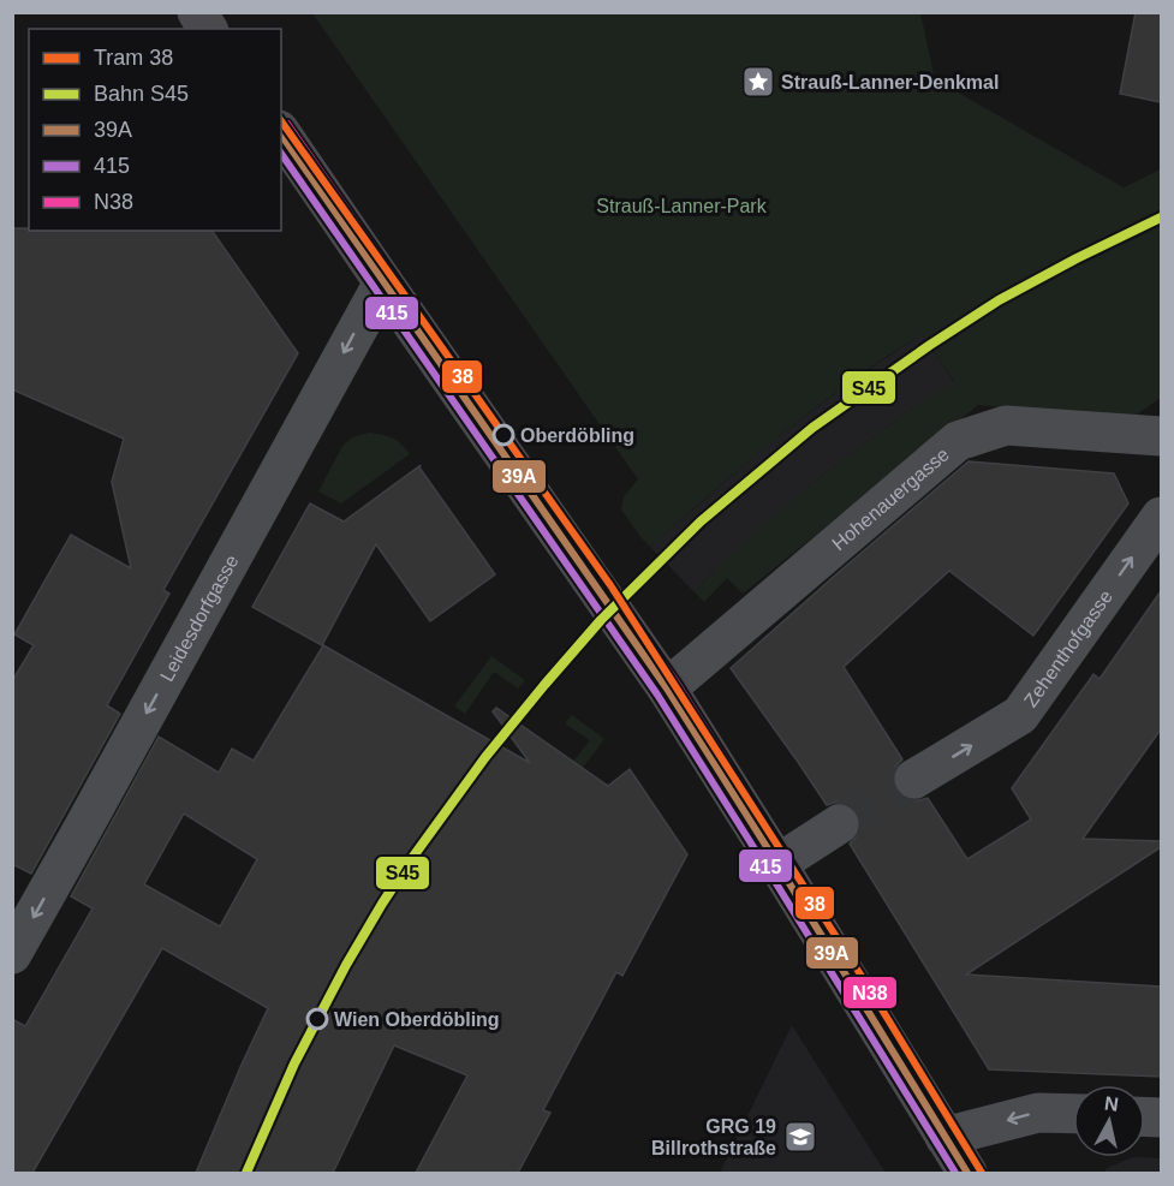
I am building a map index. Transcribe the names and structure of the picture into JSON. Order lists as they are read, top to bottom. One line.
{"streets":{"street":["Hohenauergasse","Leidesdorfgasse","Zehenthofgasse"]},"one_way":["Leidesdorfgasse","Zehenthofgasse"],"parks":["Strauß-Lanner-Park"],"places":{"place":["Strauß-Lanner-Denkmal"],"other":["Oberdöbling","Wien Oberdöbling"],"school or university":["GRG 19 Billrothstraße"]},"lines":["tram line 38","transit line N38","transit line 39A","transit line 415","rail line S45"],"legend":["Tram 38","Bahn S45","39A","415","N38"],"north":"top"}
